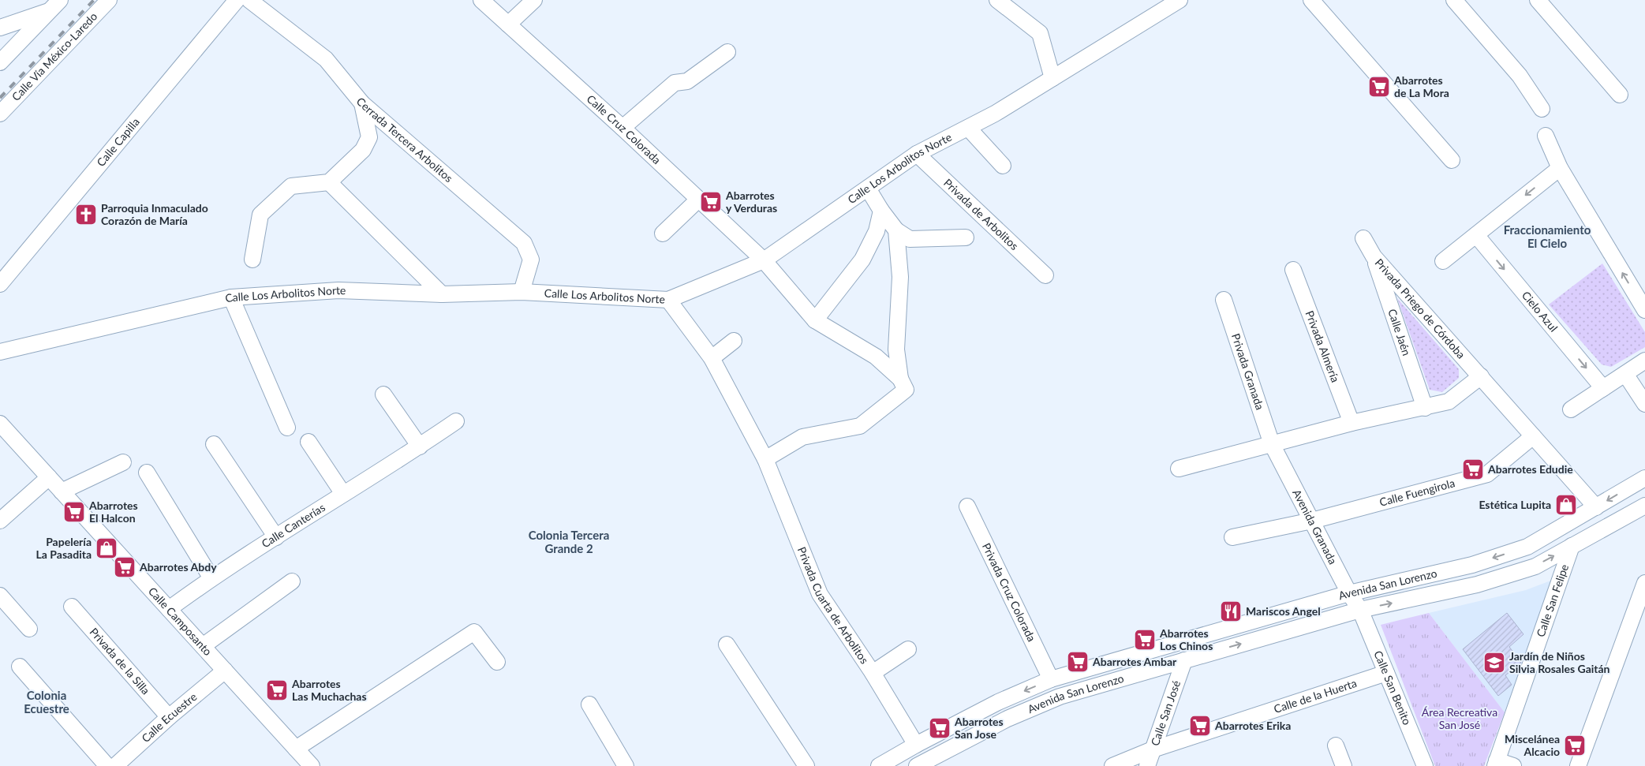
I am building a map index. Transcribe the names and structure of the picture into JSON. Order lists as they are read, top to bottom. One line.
{"streets":{"street":["Calle Vía México-Laredo","Calle Cruz Colorada","Cerrada Tercera Arbolitos","Calle Capilla","Calle Los Arbolitos Norte","Privada de Arbolitos","Privada Priego de Córdoba","Cielo Azul","Calle Jaén","Privada Almería","Privada Granada","Calle Fuengirola","Calle Canterías","Avenida Granada","Avenida San Lorenzo","Privada Cruz Colorada","Calle San Felipe","Privada Cuarta de Arbolitos","Calle Camposanto","Privada de la Silla","Calle San Benito","Calle de la Huerta","Calle San José","Calle Ecuestre"]},"crossings":[["Calle Cruz Colorada","Calle Los Arbolitos Norte"],["Cerrada Tercera Arbolitos","Calle Los Arbolitos Norte"],["Calle Los Arbolitos Norte","Privada de Arbolitos"],["Calle Los Arbolitos Norte","Privada Cuarta de Arbolitos"],["Privada Priego de Córdoba","Calle Jaén"],["Privada Priego de Córdoba","Calle Fuengirola"],["Privada Priego de Córdoba","Avenida San Lorenzo"],["Privada Granada","Avenida Granada"],["Calle Fuengirola","Avenida Granada"],["Calle Canterías","Calle Camposanto"],["Avenida Granada","Avenida San Lorenzo"],["Avenida Granada","Calle San Benito"],["Avenida San Lorenzo","Privada Cruz Colorada"],["Avenida San Lorenzo","Calle San Felipe"],["Avenida San Lorenzo","Privada Cuarta de Arbolitos"],["Avenida San Lorenzo","Calle San Benito"],["Avenida San Lorenzo","Calle San José"],["Calle Camposanto","Calle Ecuestre"],["Privada de la Silla","Calle Ecuestre"],["Calle San Benito","Calle de la Huerta"],["Calle de la Huerta","Calle San José"]],"districts":["Fraccionamiento El Cielo","Colonia Tercera Grande 2","Colonia Ecuestre"],"parks":["Área Recreativa San José"],"places":{"supermarket":["Abarrotes de La Mora","Abarrotes y Verduras","Abarrotes Edudie","Abarrotes El Halcon","Abarrotes Abdy","Abarrotes Los Chinos","Abarrotes Ambar","Abarrotes Las Muchachas","Abarrotes Erika","Abarrotes San Jose","Miscelánea Alcacio"],"church":["Parroquia Inmaculado Corazón de María"],"shop":["Estética Lupita","Papelería La Pasadita"],"restaurant":["Mariscos Angel"],"school or university":["Jardín de Niños Silvia Rosales Gaitán"]}}
